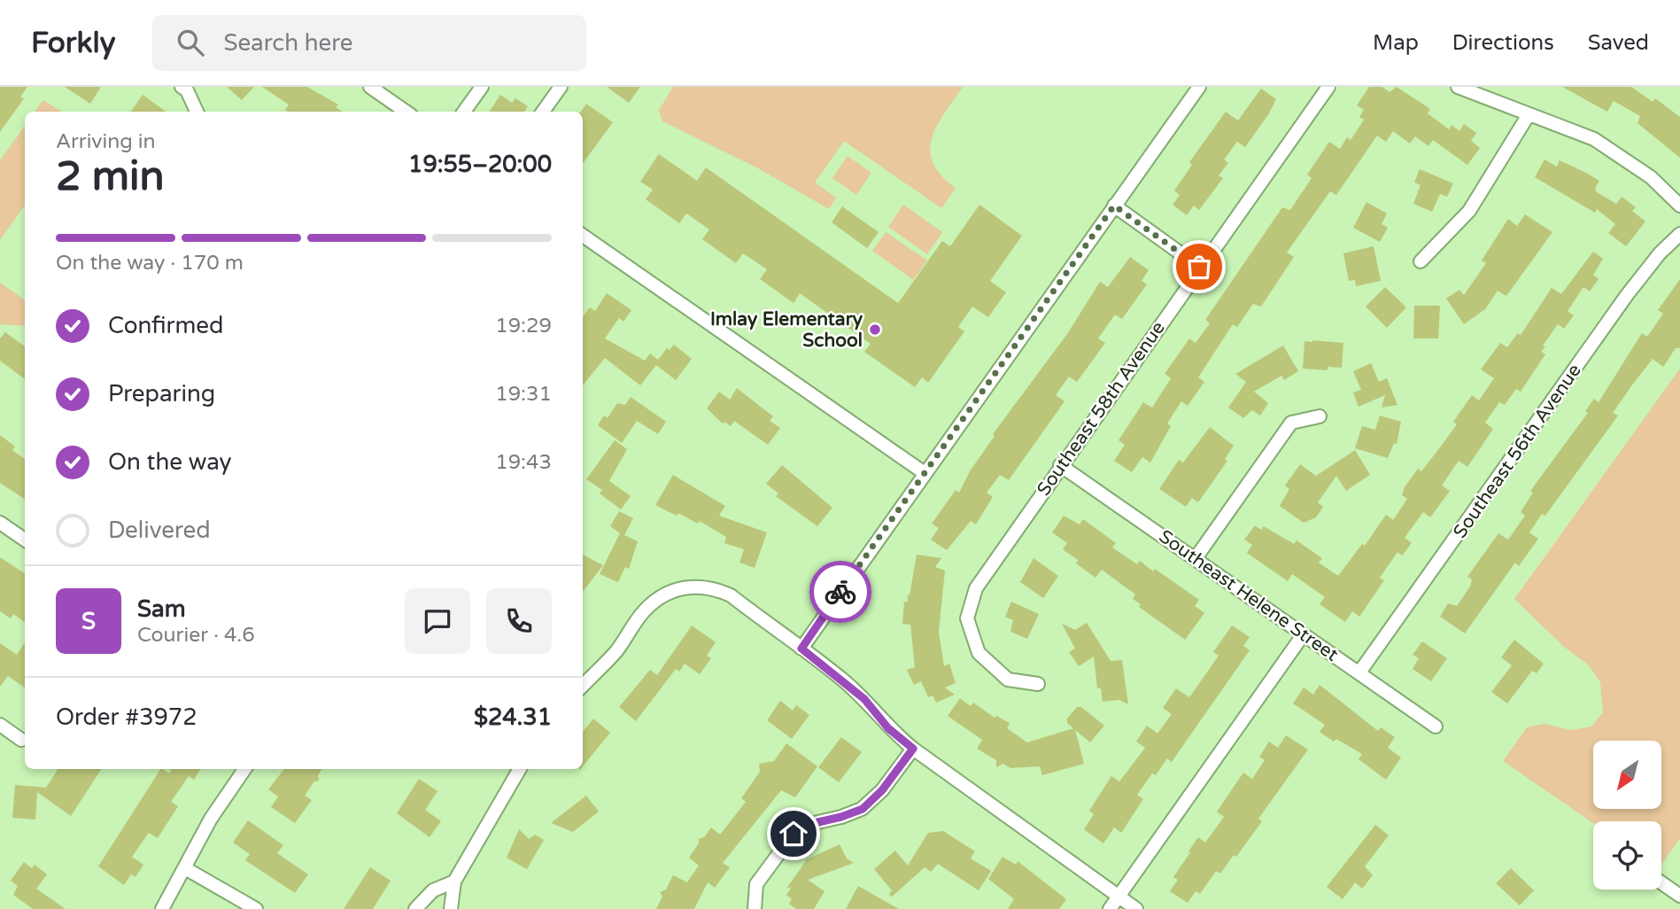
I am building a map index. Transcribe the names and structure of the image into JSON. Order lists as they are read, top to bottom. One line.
{"streets":{"street":["Southeast 58th Avenue","Southeast 56th Avenue","Southeast Helene Street"]},"crossings":[["Southeast 58th Avenue","Southeast Helene Street"],["Southeast 56th Avenue","Southeast Helene Street"]],"places":["Imlay Elementary School"],"north":"bottom left","page":{"header":"Forkly","search":"Search here","nav":["Map","Directions","Saved"],"heading":["2 min","Arriving in","19:55–20:00"],"panel":["Sam","Courier · 4.6","Order #3972","$24.31"],"bar":"On the way · 170 m","list":[["Confirmed","19:29"],["Preparing","19:31"],["On the way","19:43"],"Delivered"],"round":"S"}}
